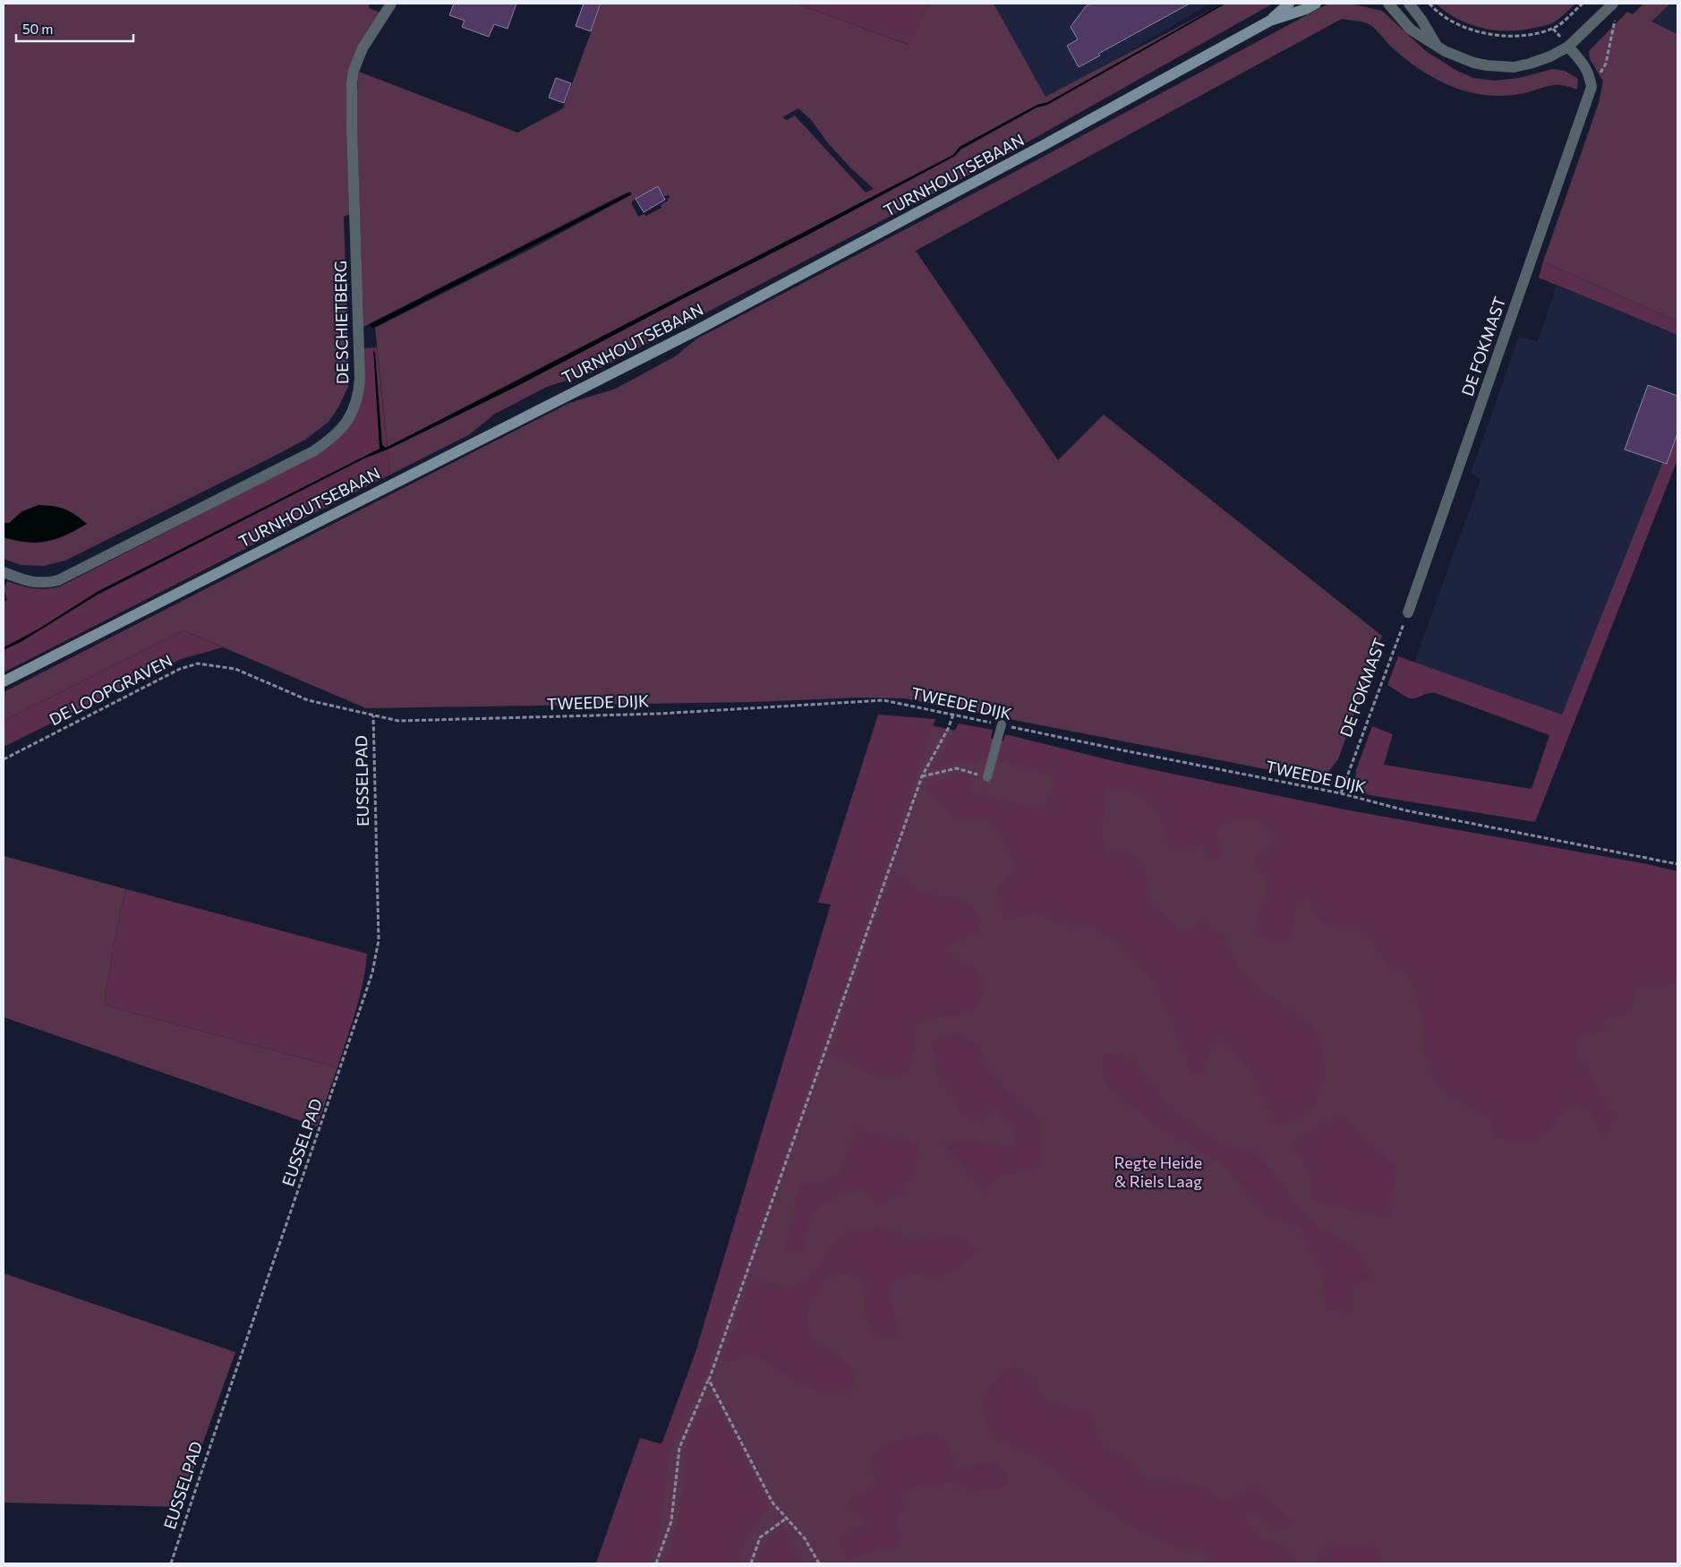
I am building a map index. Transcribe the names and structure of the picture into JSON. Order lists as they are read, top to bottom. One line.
{"streets":{"main road":["TURNHOUTSEBAAN"],"street":["DE SCHIETBERG","DE FOKMAST"],"path":["DE LOOPGRAVEN","TWEEDE DIJK","EUSSELPAD"]},"crossings":[["DE FOKMAST","TWEEDE DIJK"],["DE LOOPGRAVEN","TWEEDE DIJK"],["TWEEDE DIJK","EUSSELPAD"]],"parks":["Regte Heide & Riels Laag"],"scale_bar":"50 m"}
